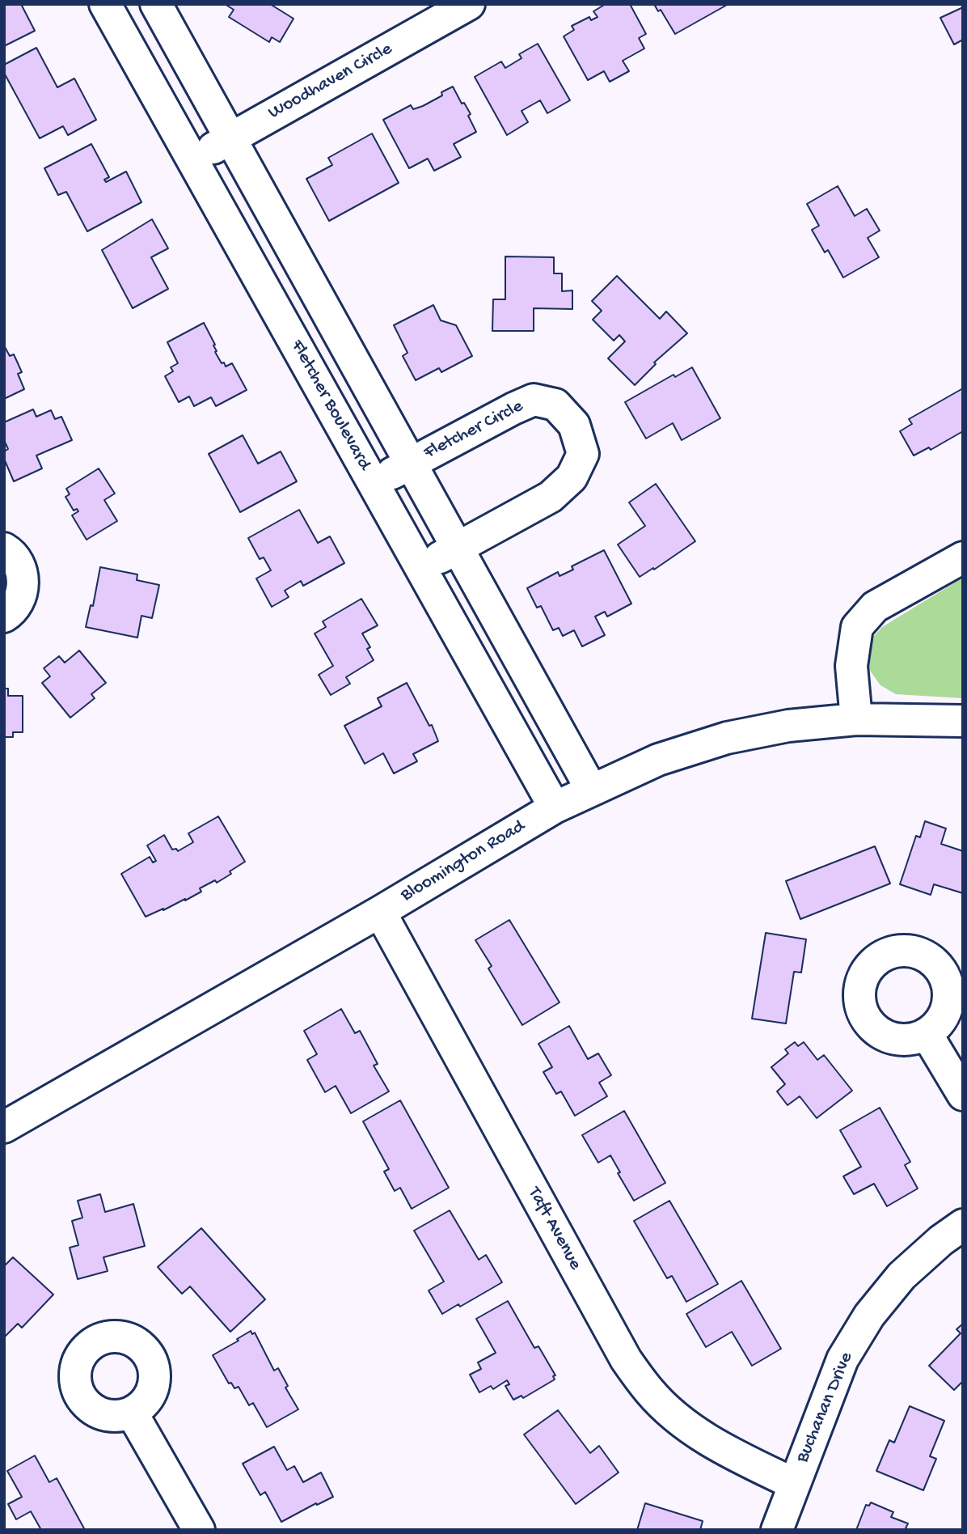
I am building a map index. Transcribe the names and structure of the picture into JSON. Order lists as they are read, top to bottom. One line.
{"streets":{"street":["Woodhaven Circle","Fletcher Boulevard","Fletcher Circle","Bloomington Road","Taft Avenue","Buchanan Drive"]},"crossings":[["Woodhaven Circle","Fletcher Boulevard"],["Fletcher Boulevard","Fletcher Circle"],["Fletcher Boulevard","Bloomington Road"],["Bloomington Road","Taft Avenue"],["Taft Avenue","Buchanan Drive"]]}
